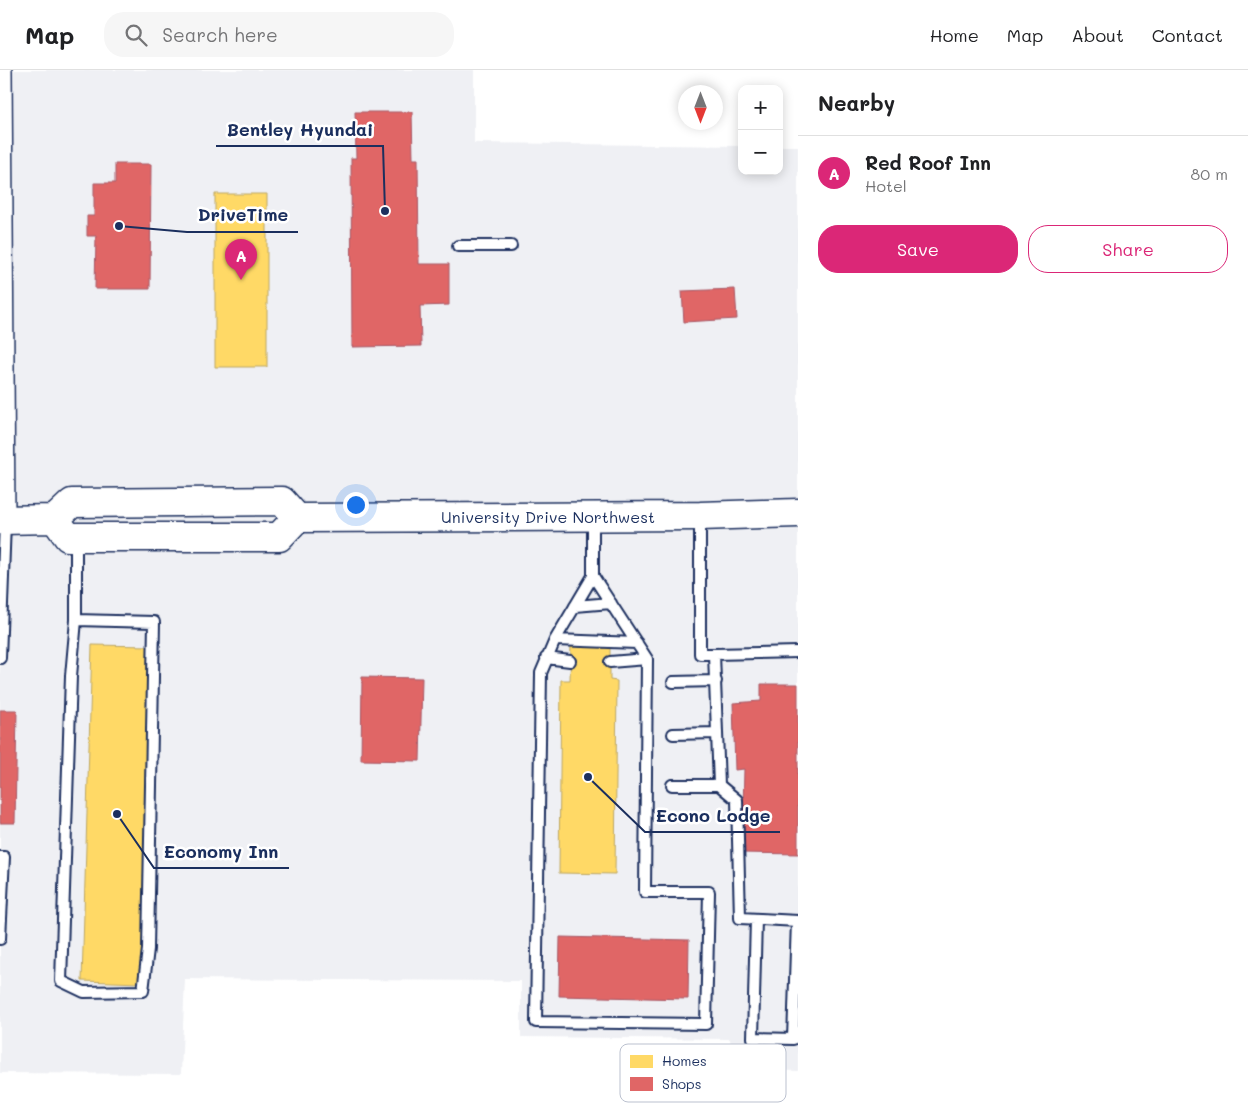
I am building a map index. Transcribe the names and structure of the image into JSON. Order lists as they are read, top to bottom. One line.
{"streets":{"highway":["University Drive Northwest"]},"places":["Bentley Hyundai","DriveTime","Econo Lodge","Economy Inn"],"legend":["Homes","Shops"],"north":"bottom","page":{"header":"Map","search":"Search here","nav":["Home","Map","About","Contact"],"heading":"Nearby","map_buttons":["+","−"],"list":[{"mark":"A","name":"Red Roof Inn","note":"Hotel","value":"80 m"}],"buttons":["Save","Share"],"pins":"A"}}
